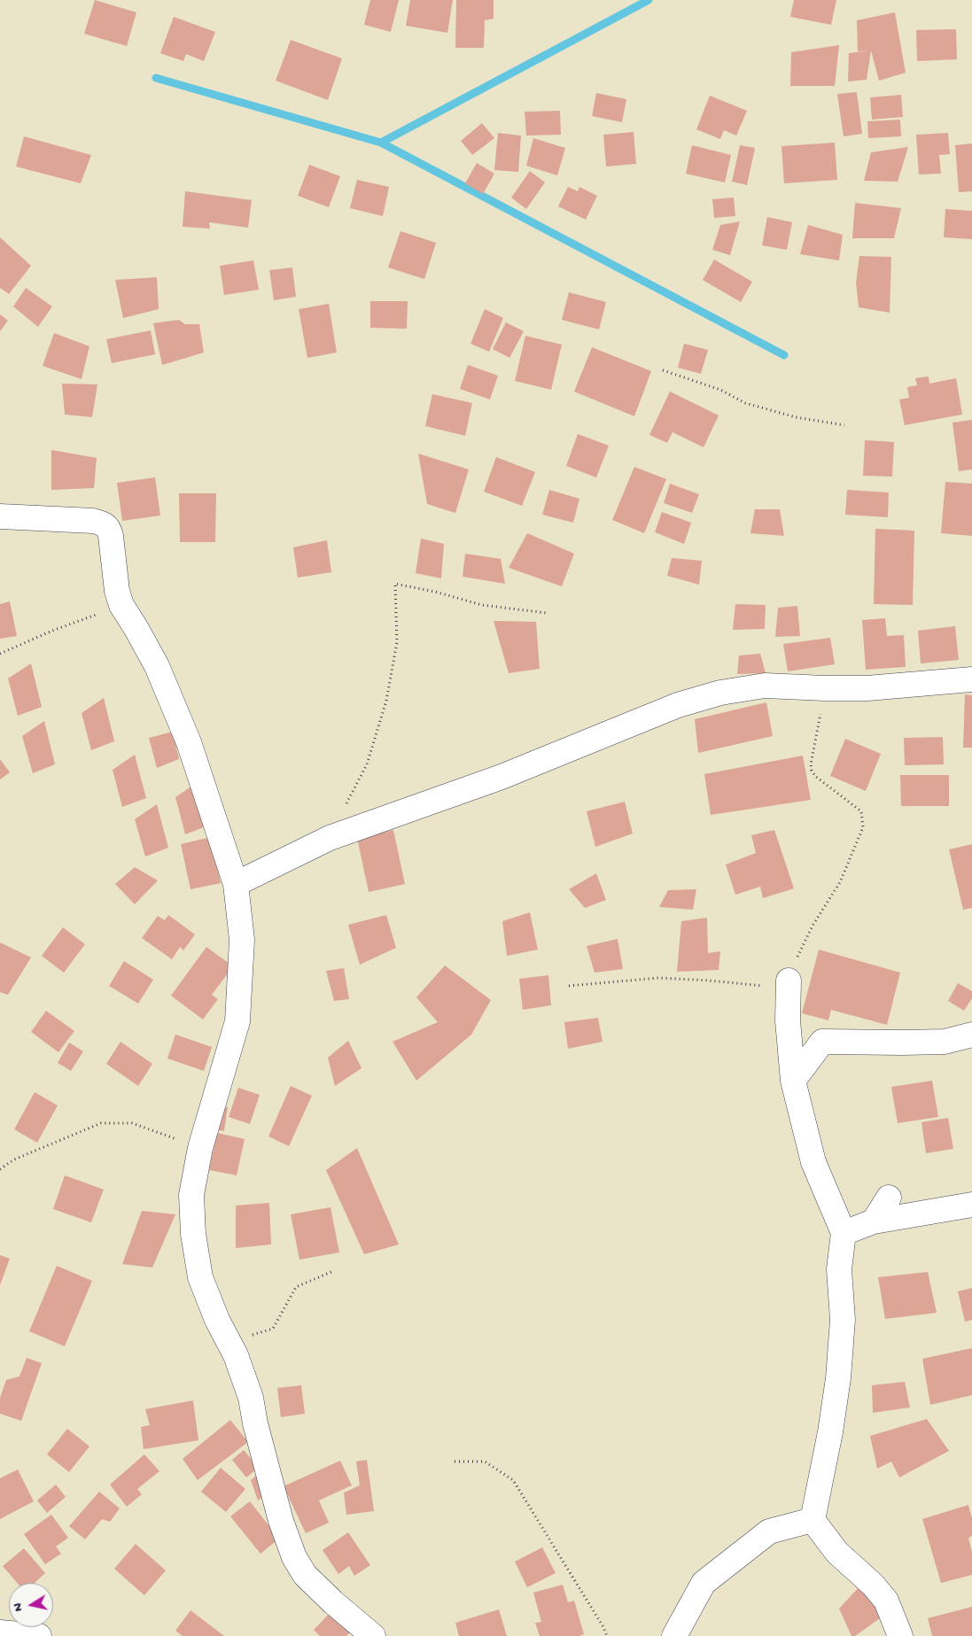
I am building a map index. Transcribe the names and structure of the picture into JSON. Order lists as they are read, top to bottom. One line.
{"north":"left"}
